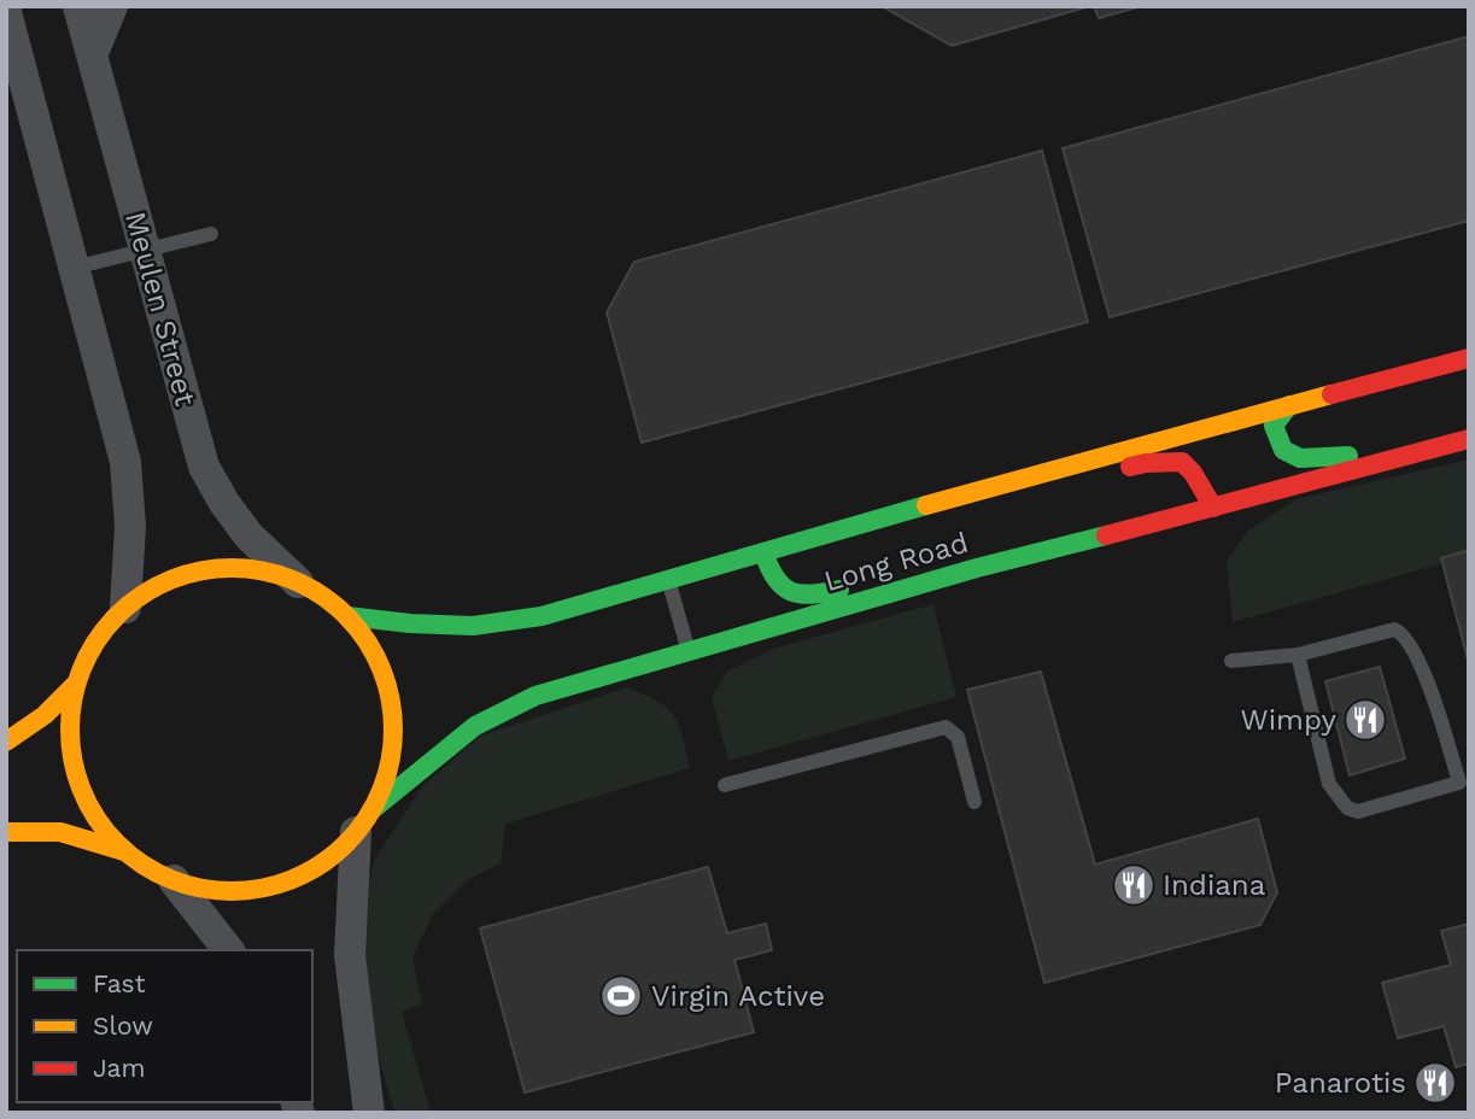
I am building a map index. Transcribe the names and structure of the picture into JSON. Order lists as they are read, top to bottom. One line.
{"streets":{"street":["Meulen Street","Long Road"]},"places":{"restaurant":["Wimpy","Indiana","Panarotis"],"sports":["Virgin Active"]},"legend":["Fast","Slow","Jam"]}
